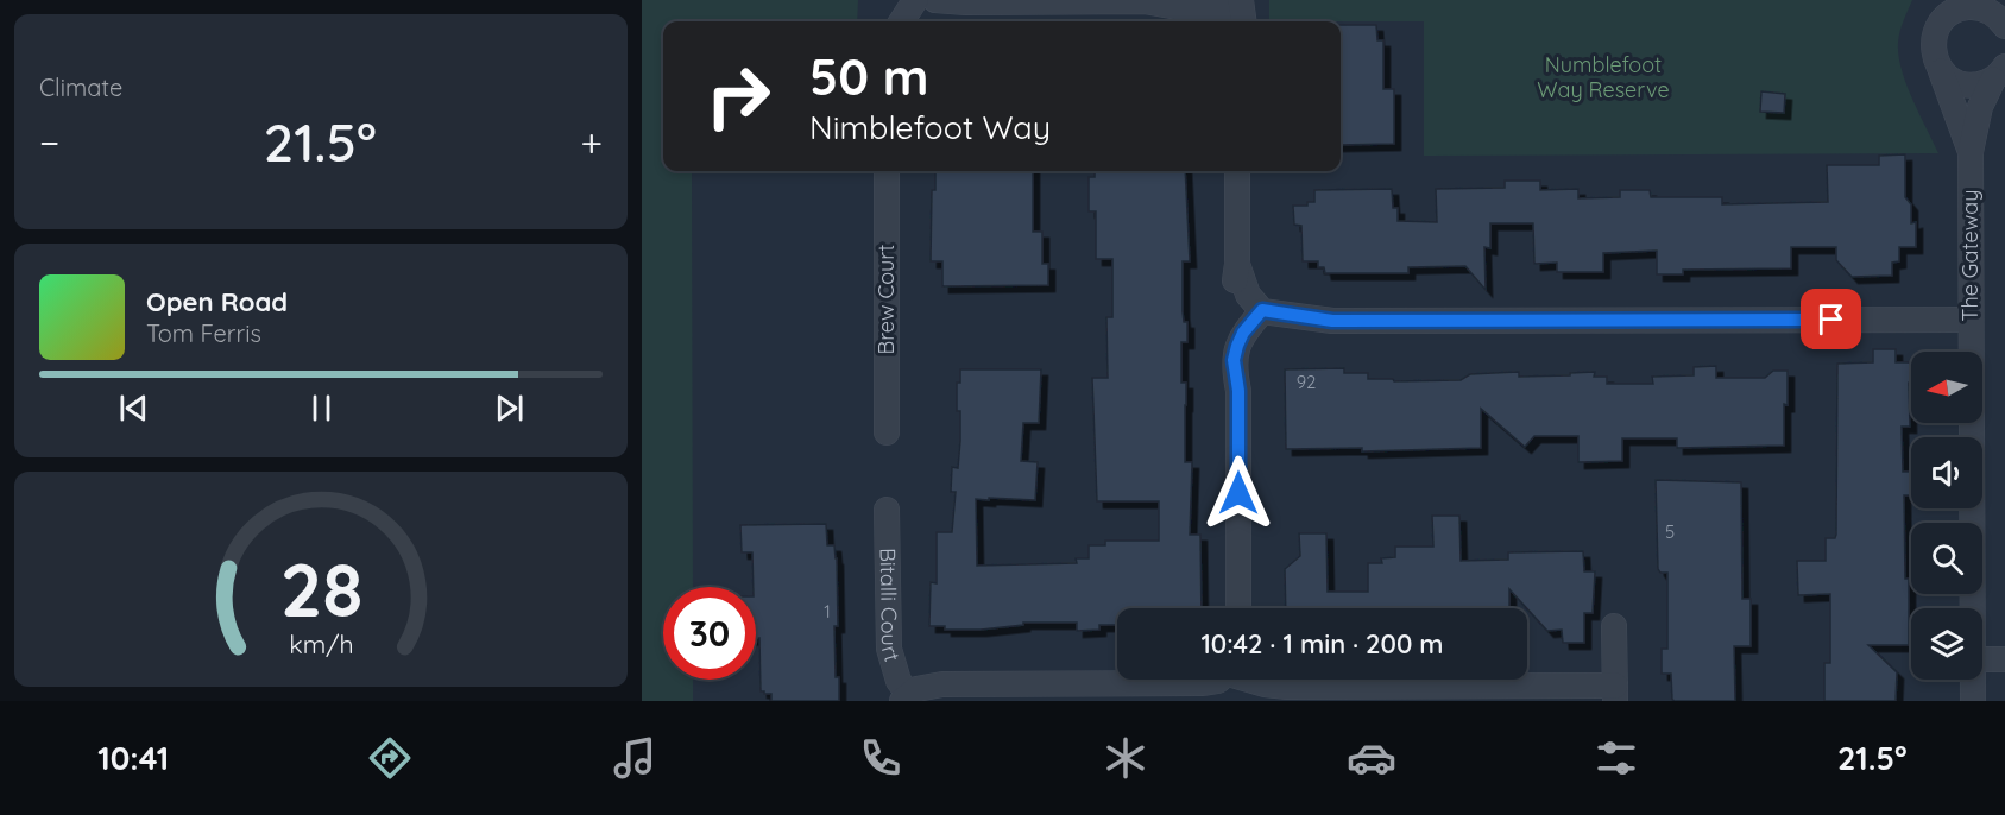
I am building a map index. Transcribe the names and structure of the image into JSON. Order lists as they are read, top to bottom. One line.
{"streets":{"street":["The Gateway","Brew Court","Bitalli Court"]},"parks":["Numblefoot Way Reserve"],"house_numbers":["92","5","1"],"north":"left","page":{"tile":"Climate","turn":["50 m","Nimblefoot Way"],"heat":["−","21.5°","+"],"song":["Open Road","Tom Ferris"],"limit":"30","trip":"10:42 · 1 min · 200 m","tabs":["10:41","21.5°"],"gauge":["28","km/h"]}}
